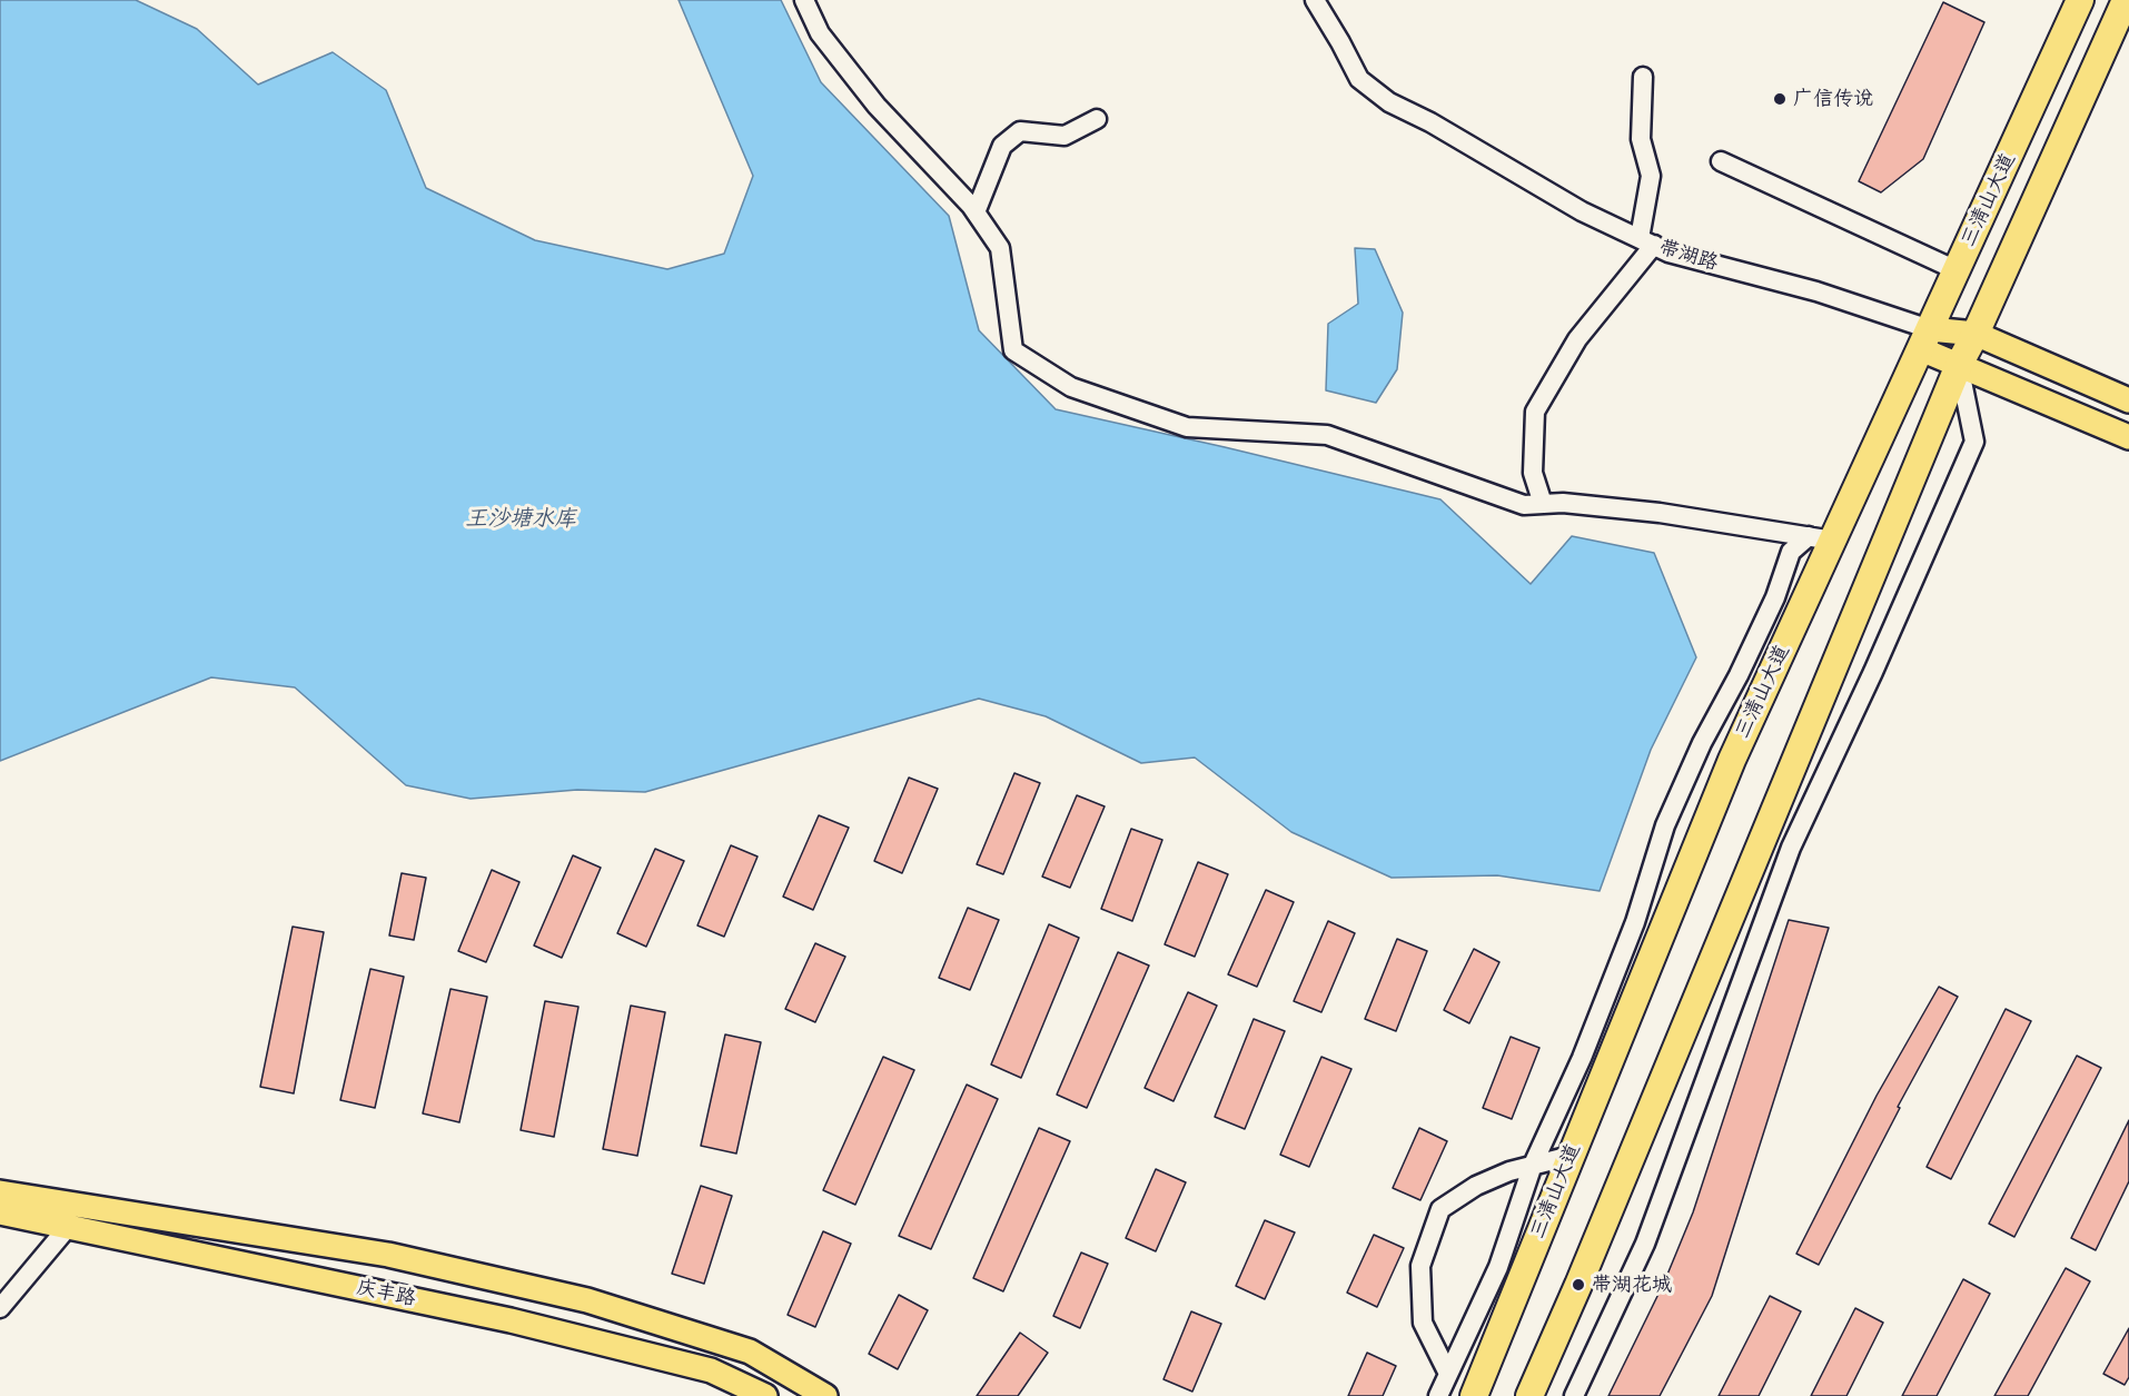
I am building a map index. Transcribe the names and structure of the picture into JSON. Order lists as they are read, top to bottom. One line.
{"streets":{"highway":["三清山大道"],"main road":["带湖路","庆丰路"]},"crossings":[["三清山大道","带湖路"]],"water":["王沙塘水库"],"places":["广信传说","带湖花城"]}
